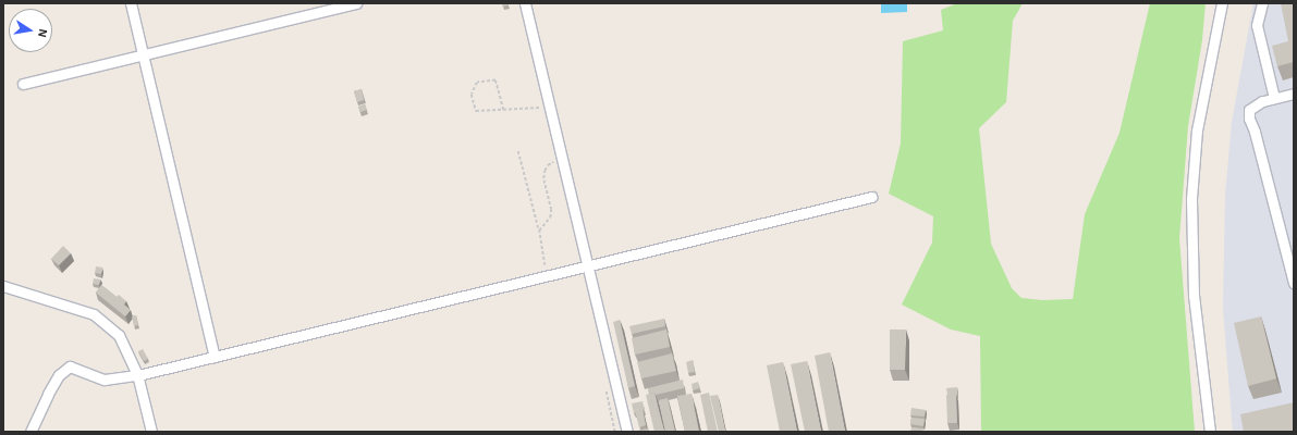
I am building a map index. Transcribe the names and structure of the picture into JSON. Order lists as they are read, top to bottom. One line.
{"north":"right"}
